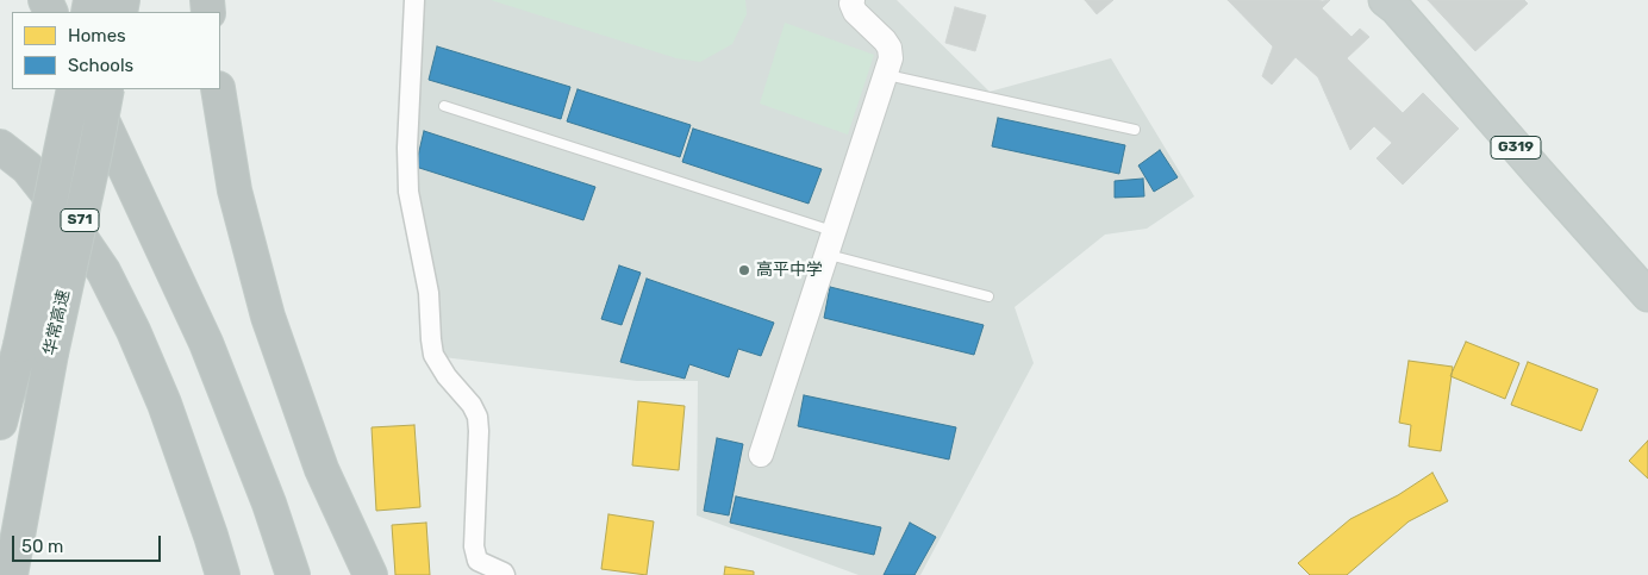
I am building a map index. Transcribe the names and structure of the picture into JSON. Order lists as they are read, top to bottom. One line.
{"streets":{"highway":["G319","S71","华常高速"]},"places":["高平中学"],"legend":["Homes","Schools"],"scale_bar":"50 m"}
